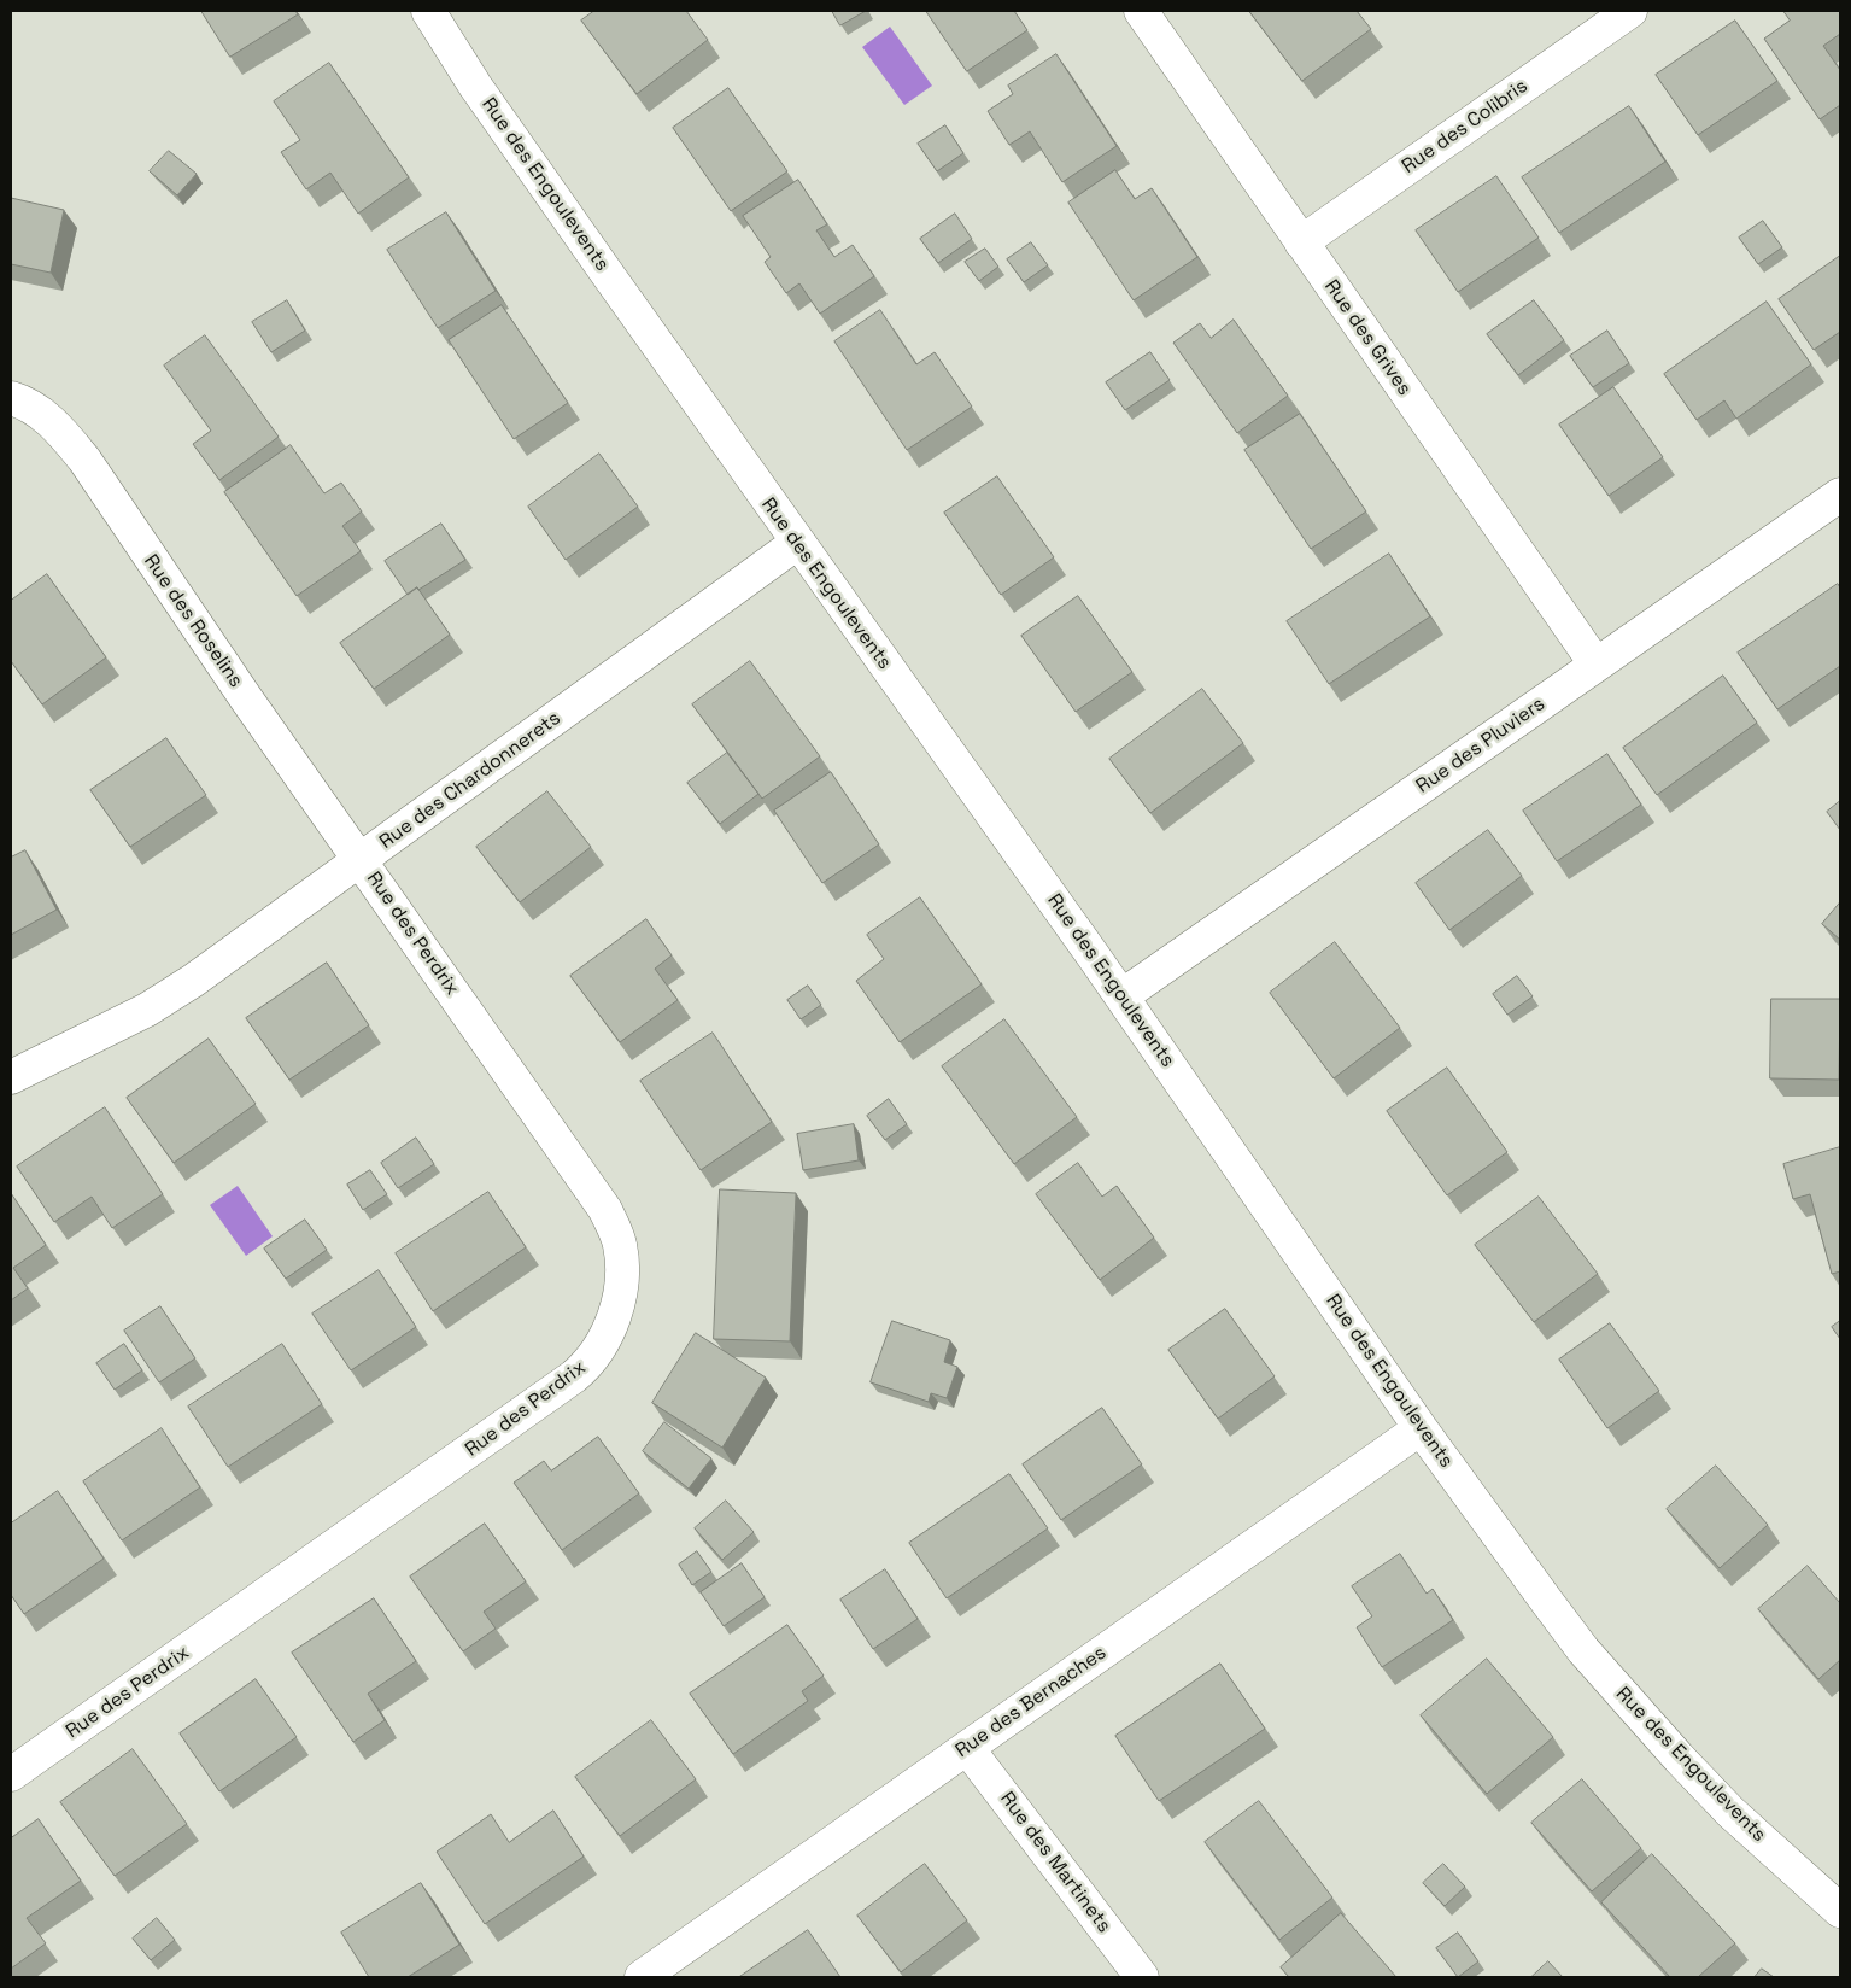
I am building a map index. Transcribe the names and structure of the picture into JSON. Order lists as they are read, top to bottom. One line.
{"streets":{"street":["Rue des Colibris","Rue des Engoulevents","Rue des Grives","Rue des Roselins","Rue des Pluviers","Rue des Chardonnerets","Rue des Perdrix","Rue des Bernaches","Rue des Martinets"]},"crossings":[["Rue des Colibris","Rue des Grives"],["Rue des Engoulevents","Rue des Pluviers"],["Rue des Engoulevents","Rue des Chardonnerets"],["Rue des Engoulevents","Rue des Bernaches"],["Rue des Grives","Rue des Pluviers"],["Rue des Roselins","Rue des Chardonnerets"],["Rue des Roselins","Rue des Perdrix"],["Rue des Chardonnerets","Rue des Perdrix"],["Rue des Bernaches","Rue des Martinets"]]}
